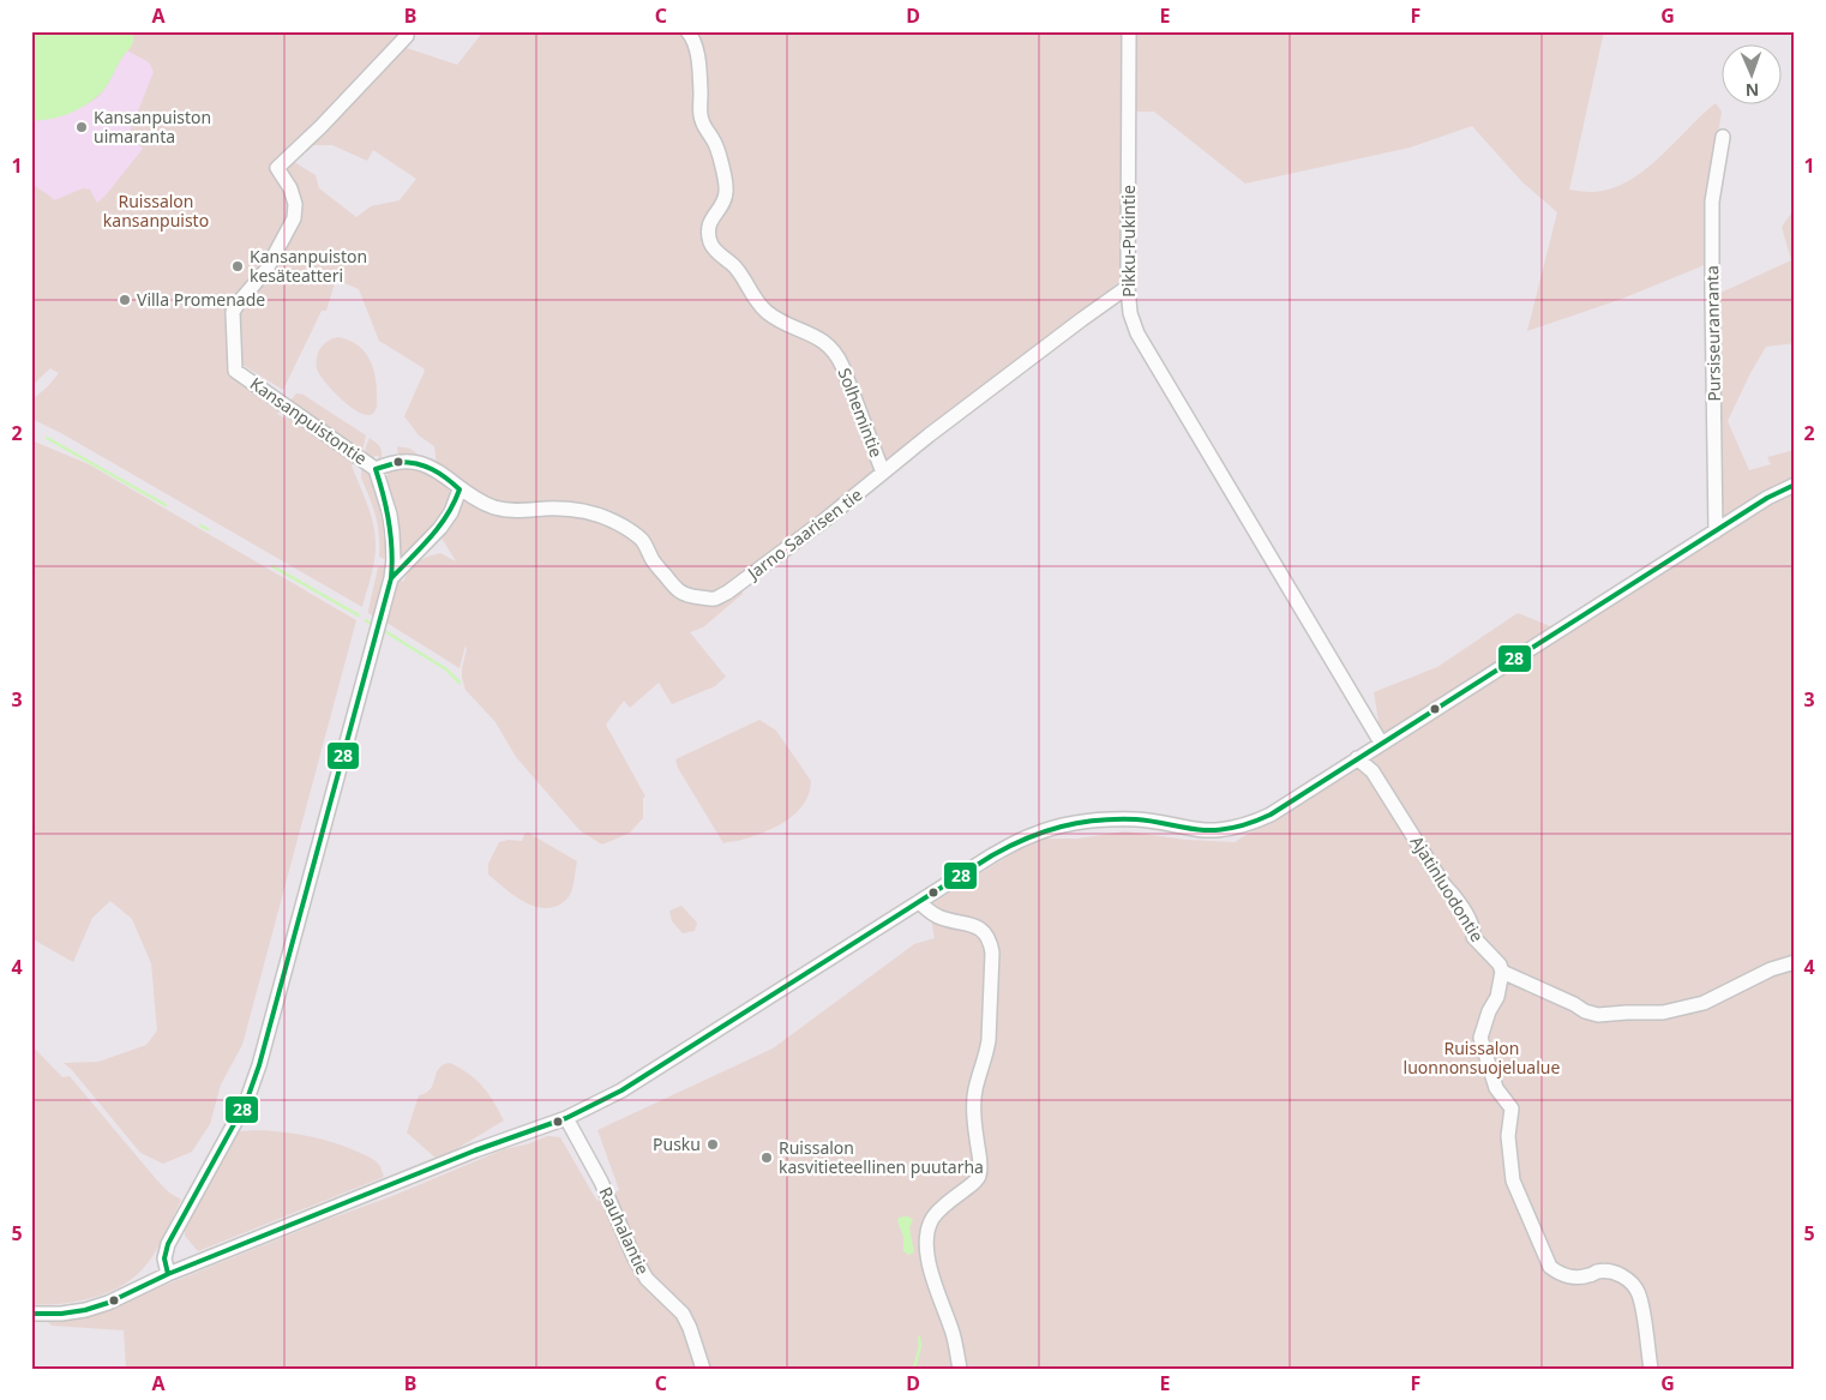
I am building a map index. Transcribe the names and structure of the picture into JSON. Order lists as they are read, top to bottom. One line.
{"streets":{"street":["Pikku-Pukintie","Pursiseuranranta","Solhemintie","Kansanpuistontie","Jarno Saarisen tie","Ajatinluodontie","Rauhalantie"]},"crossings":[["Pikku-Pukintie","Jarno Saarisen tie"],["Solhemintie","Jarno Saarisen tie"],["Kansanpuistontie","Jarno Saarisen tie"]],"parks":["Ruissalon kansanpuisto","Ruissalon luonnonsuojelualue"],"places":["Kansanpuiston uimaranta","Kansanpuiston kesäteatteri","Villa Promenade","Pusku","Ruissalon kasvitieteellinen puutarha"],"lines":["transit line 28"],"north":"bottom","grid":{"columns":["A","B","C","D","E","F","G"],"rows":["1","2","3","4","5"]}}
